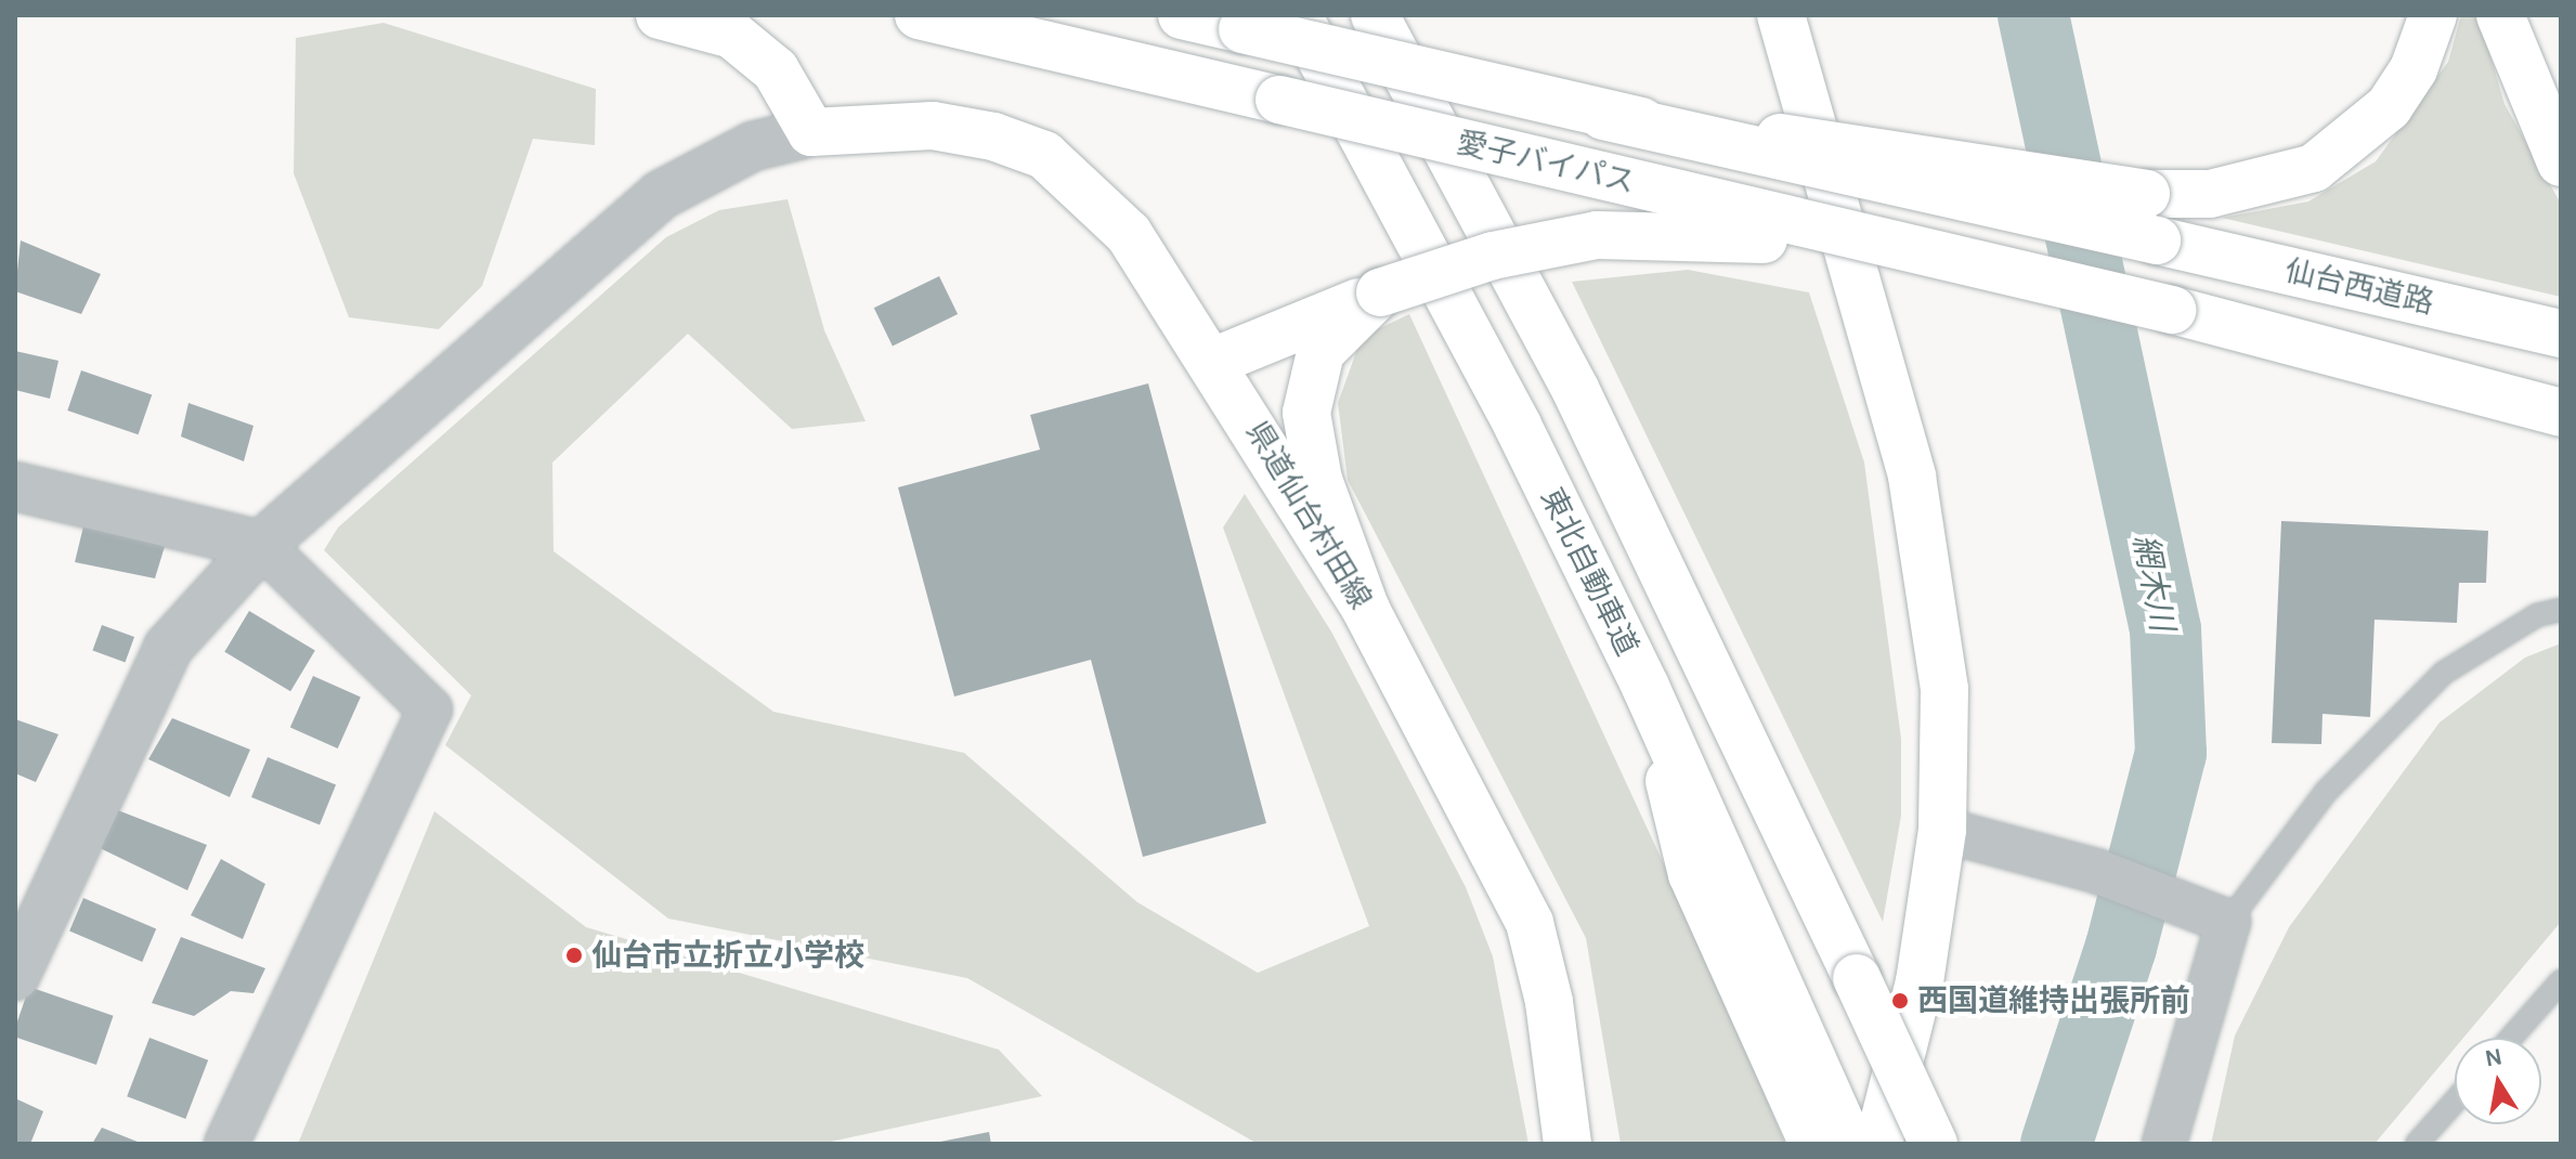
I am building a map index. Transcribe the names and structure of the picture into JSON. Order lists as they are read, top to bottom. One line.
{"streets":{"main road":["愛子バイパス","仙台西道路","県道仙台村田線","東北自動車道"]},"crossings":[["愛子バイパス","仙台西道路"]],"water":["網木川"],"places":["仙台市立折立小学校","西国道維持出張所前"],"north":"top"}
